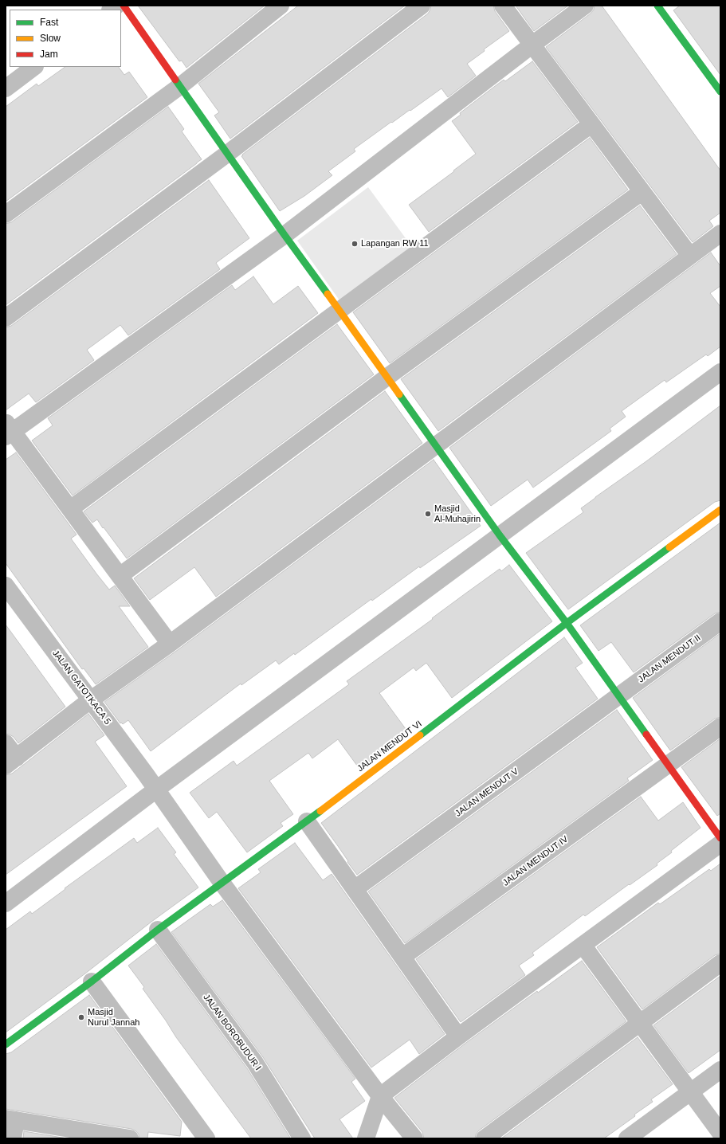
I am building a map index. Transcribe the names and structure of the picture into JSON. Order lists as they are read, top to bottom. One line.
{"streets":{"street":["JALAN MENDUT II","JALAN GATOTKACA 5","JALAN MENDUT VI","JALAN MENDUT V","JALAN MENDUT IV","JALAN BOROBUDUR I"]},"crossings":[["JALAN MENDUT II","JALAN MENDUT V"],["JALAN GATOTKACA 5","JALAN MENDUT VI"],["JALAN MENDUT VI","JALAN BOROBUDUR I"]],"places":["Lapangan RW 11","Masjid Al-Muhajirin","Masjid Nurul Jannah"],"legend":["Fast","Slow","Jam"]}
